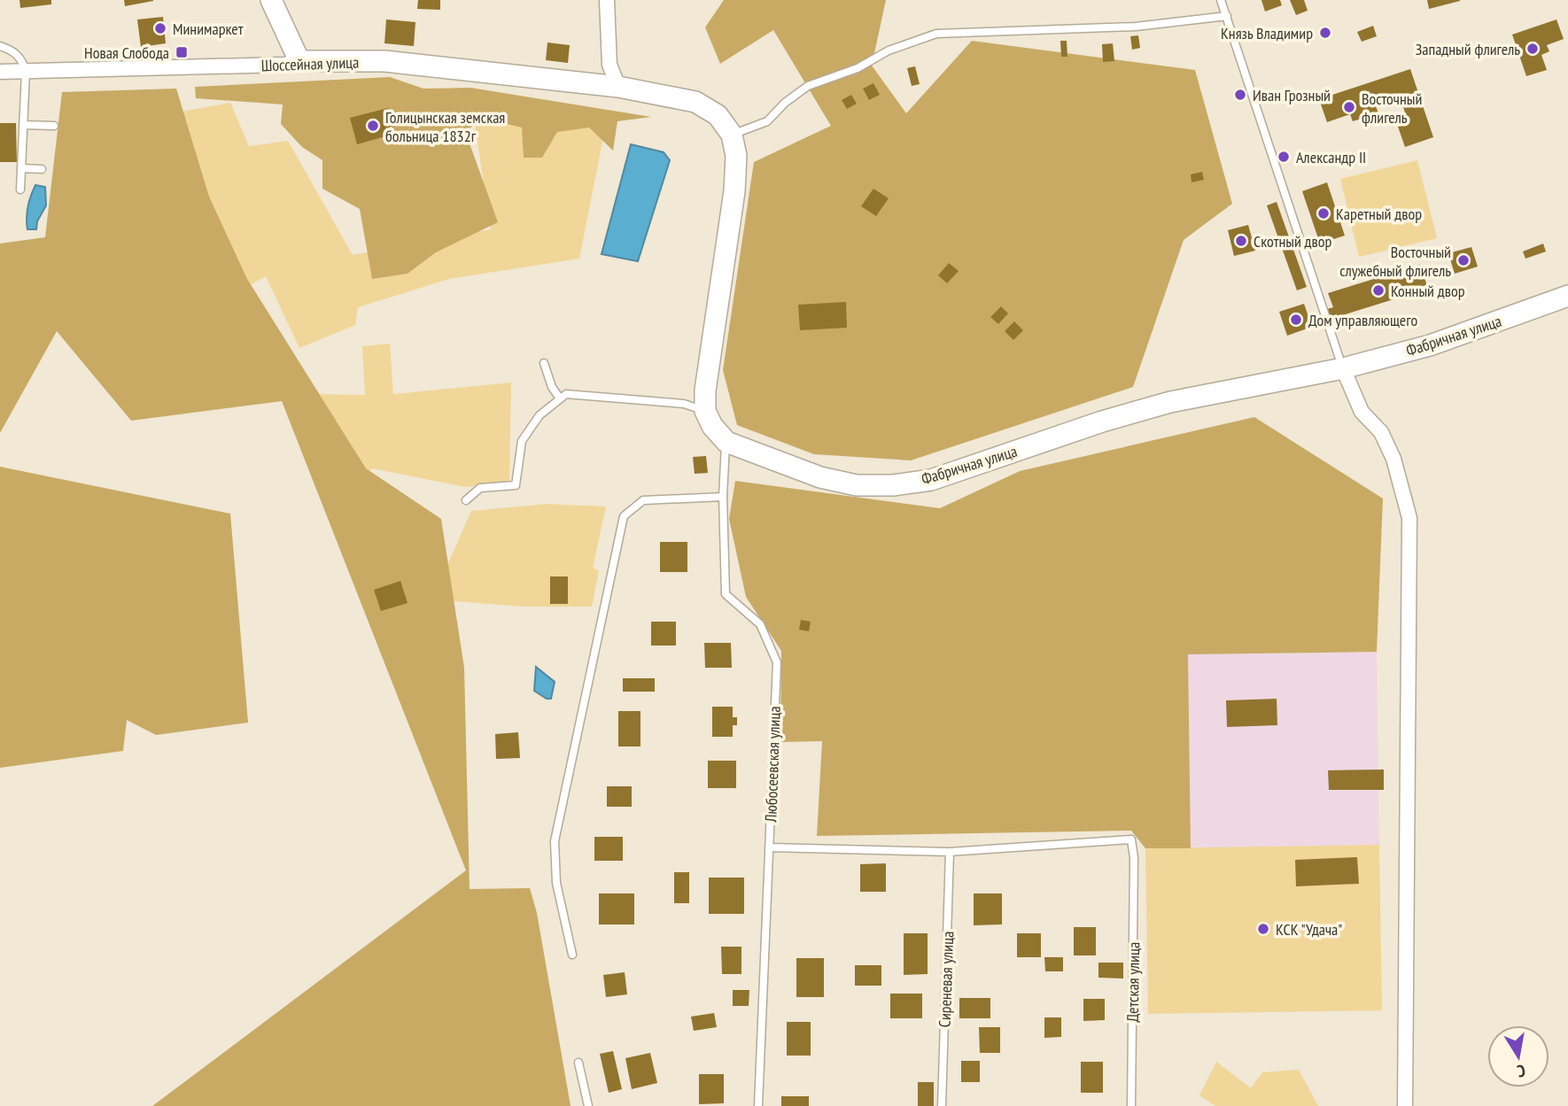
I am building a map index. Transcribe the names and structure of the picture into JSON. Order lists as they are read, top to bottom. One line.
{"streets":{"street":["Шоссейная улица","Фабричная улица"],"lane":["Любосеевская улица","Сиреневая улица","Детская улица"]},"crossings":[["Фабричная улица","Любосеевская улица"],["Сиреневая улица","Детская улица"]],"places":{"other":["Минимаркет","Князь Владимир","Западный флигель","Иван Грозный","Восточный флигель","Голицынская земская больница 1832г","Александр II","Каретный двор","Скотный двор","Восточный служебный флигель","Конный двор","Дом управляющего","КСК \"Удача\""],"transit":["Новая Слобода"]},"north":"bottom"}
